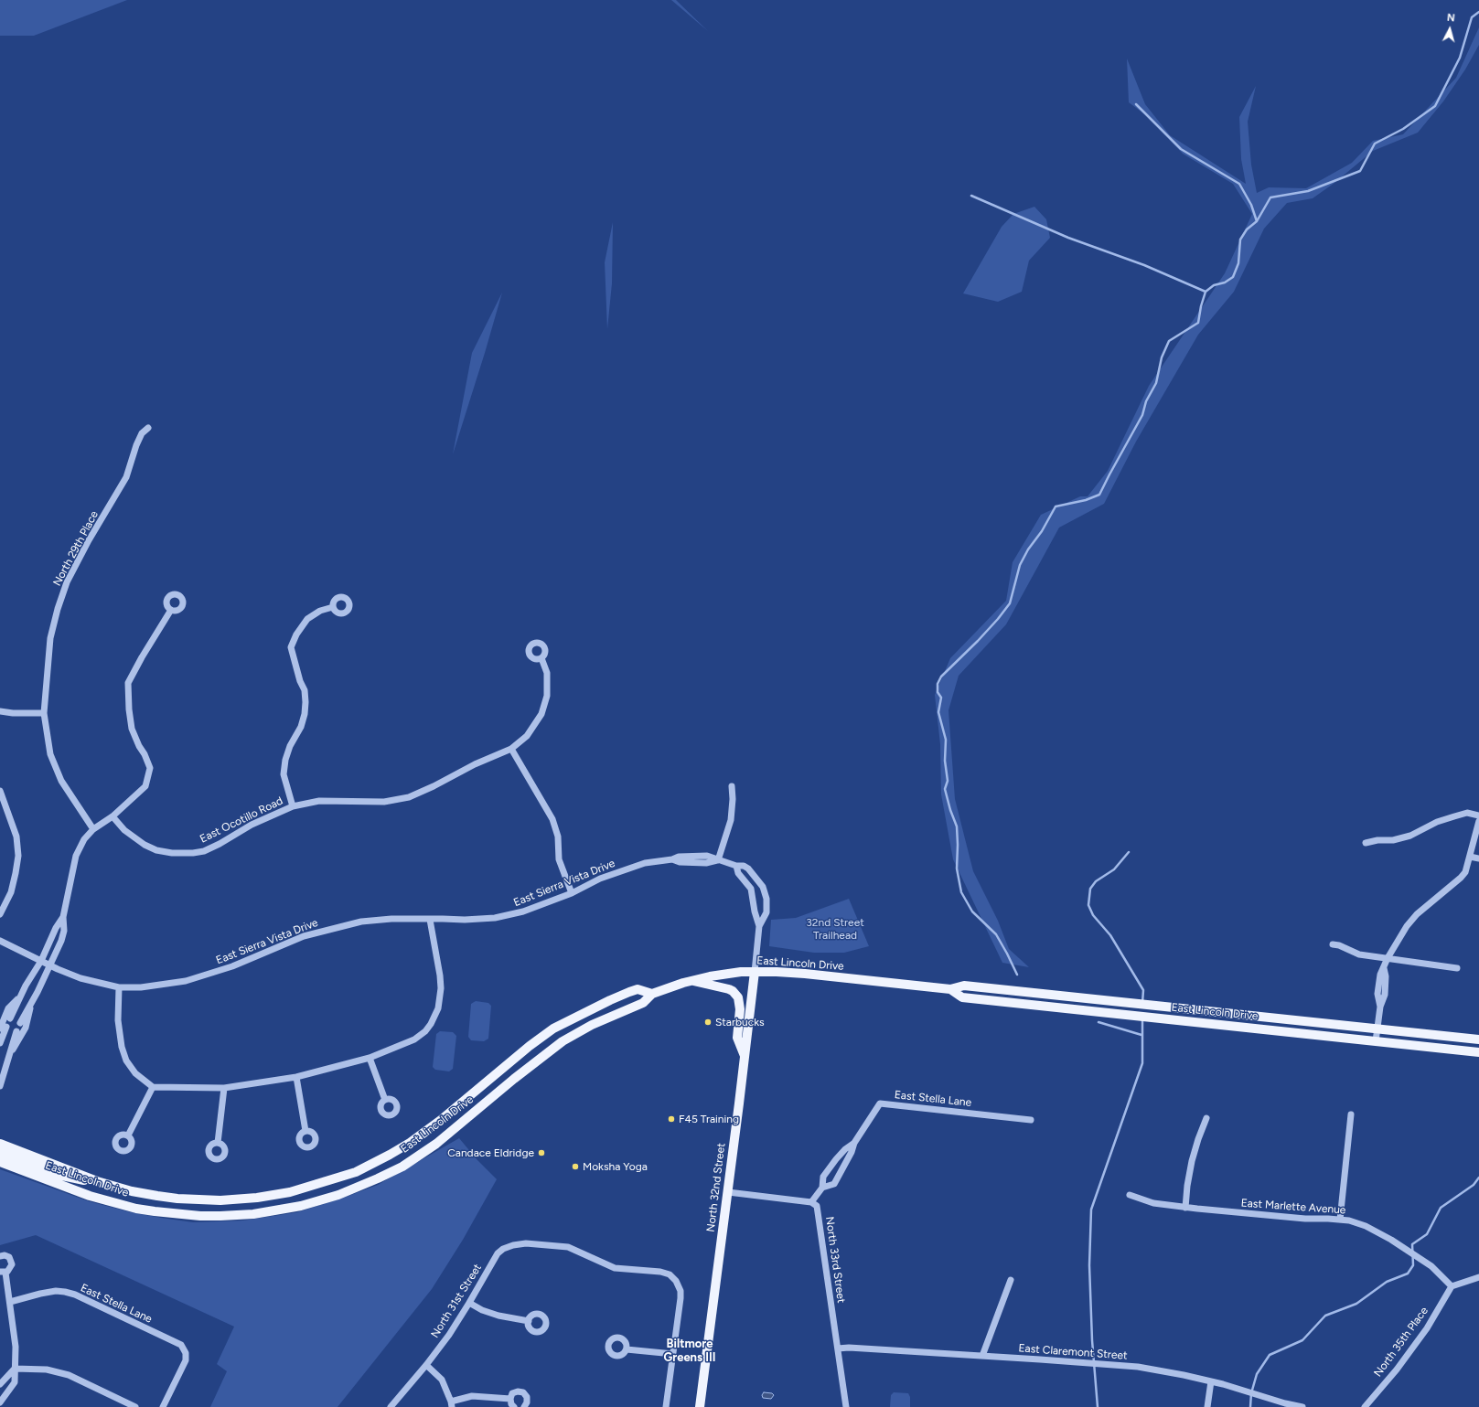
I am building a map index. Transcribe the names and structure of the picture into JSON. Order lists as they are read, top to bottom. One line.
{"streets":{"main road":["East Lincoln Drive","North 32nd Street"],"street":["North 29th Place","East Ocotillo Road","East Sierra Vista Drive","East Stella Lane","East Marlette Avenue","North 33rd Street","North 31st Street","North 35th Place","East Claremont Street"]},"crossings":[["East Lincoln Drive","North 32nd Street"],["East Stella Lane","North 33rd Street"],["East Marlette Avenue","North 35th Place"],["North 33rd Street","East Claremont Street"]],"districts":["Biltmore Greens III"],"parks":["32nd Street Trailhead"],"places":["Starbucks","F45 Training","Candace Eldridge","Moksha Yoga"],"north":"top"}
